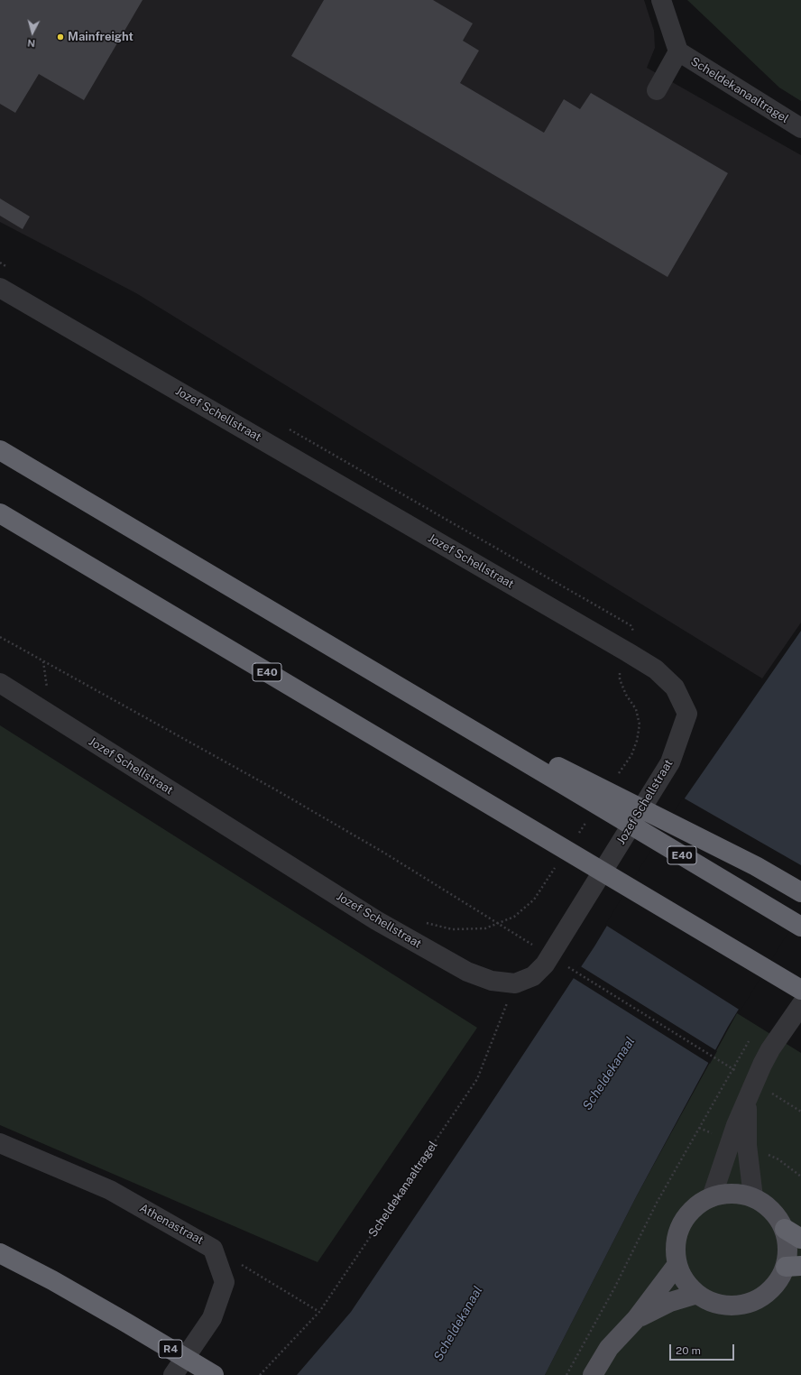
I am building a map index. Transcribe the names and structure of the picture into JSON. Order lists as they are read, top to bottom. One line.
{"streets":{"highway":["E40","R4"],"street":["Scheldekanaaltragel","Jozef Schellstraat","Athenastraat"]},"crossings":[["Scheldekanaaltragel","Jozef Schellstraat"]],"water":["Scheldekanaal"],"places":["Mainfreight"],"scale_bar":"20 m","north":"bottom"}
